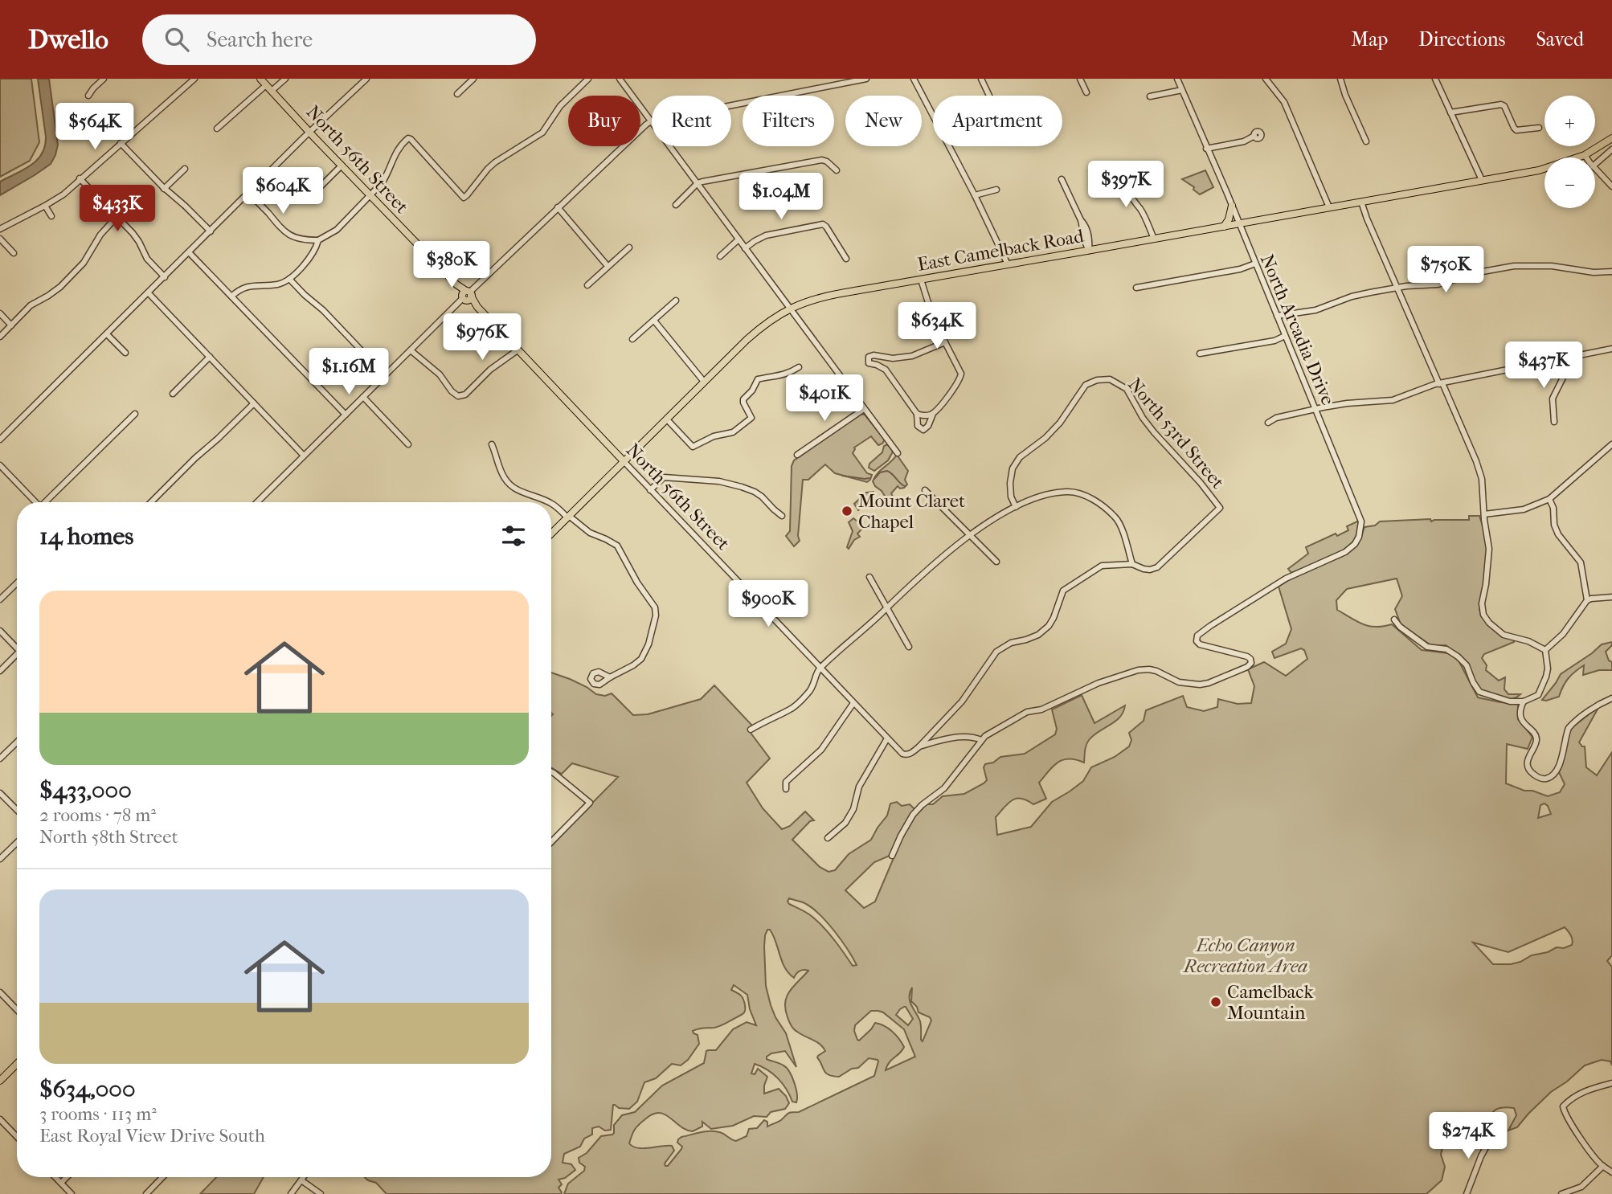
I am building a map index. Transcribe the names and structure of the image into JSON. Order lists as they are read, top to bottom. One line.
{"streets":{"main road":["North 56th Street","East Camelback Road"],"street":["North Arcadia Drive","North 53rd Street"]},"crossings":[["North 56th Street","East Camelback Road"],["East Camelback Road","North Arcadia Drive"]],"parks":["Echo Canyon Recreation Area"],"places":["Mount Claret Chapel","Camelback Mountain"],"page":{"header":"Dwello","search":"Search here","nav":["Map","Directions","Saved"],"map_buttons":["+","−"],"chip":["Buy","Rent","Filters","New","Apartment"],"price":["$564K","$397K","$604K","$1.04M","$433K","$380K","$750K","$634K","$976K","$437K","$1.16M","$401K","$900K","$274K"],"heading":"14 homes","list":[{"name":"$433,000","note":"2 rooms · 78 m² · North 58th Street"},{"name":"$634,000","note":"3 rooms · 113 m² · East Royal View Drive South"}]}}
